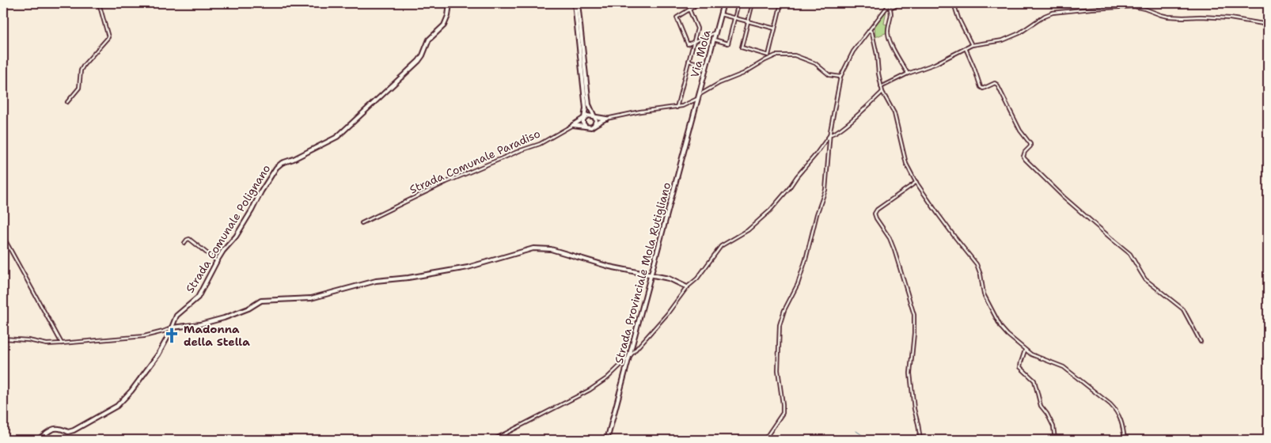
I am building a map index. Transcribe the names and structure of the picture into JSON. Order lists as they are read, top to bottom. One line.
{"streets":{"street":["Via Mola","Strada Comunale Paradiso","Strada Comunale Polignano","Strada Provinciale Mola Rutigliano"]},"crossings":[["Via Mola","Strada Provinciale Mola Rutigliano"]],"places":{"church":["Madonna della Stella"]}}
